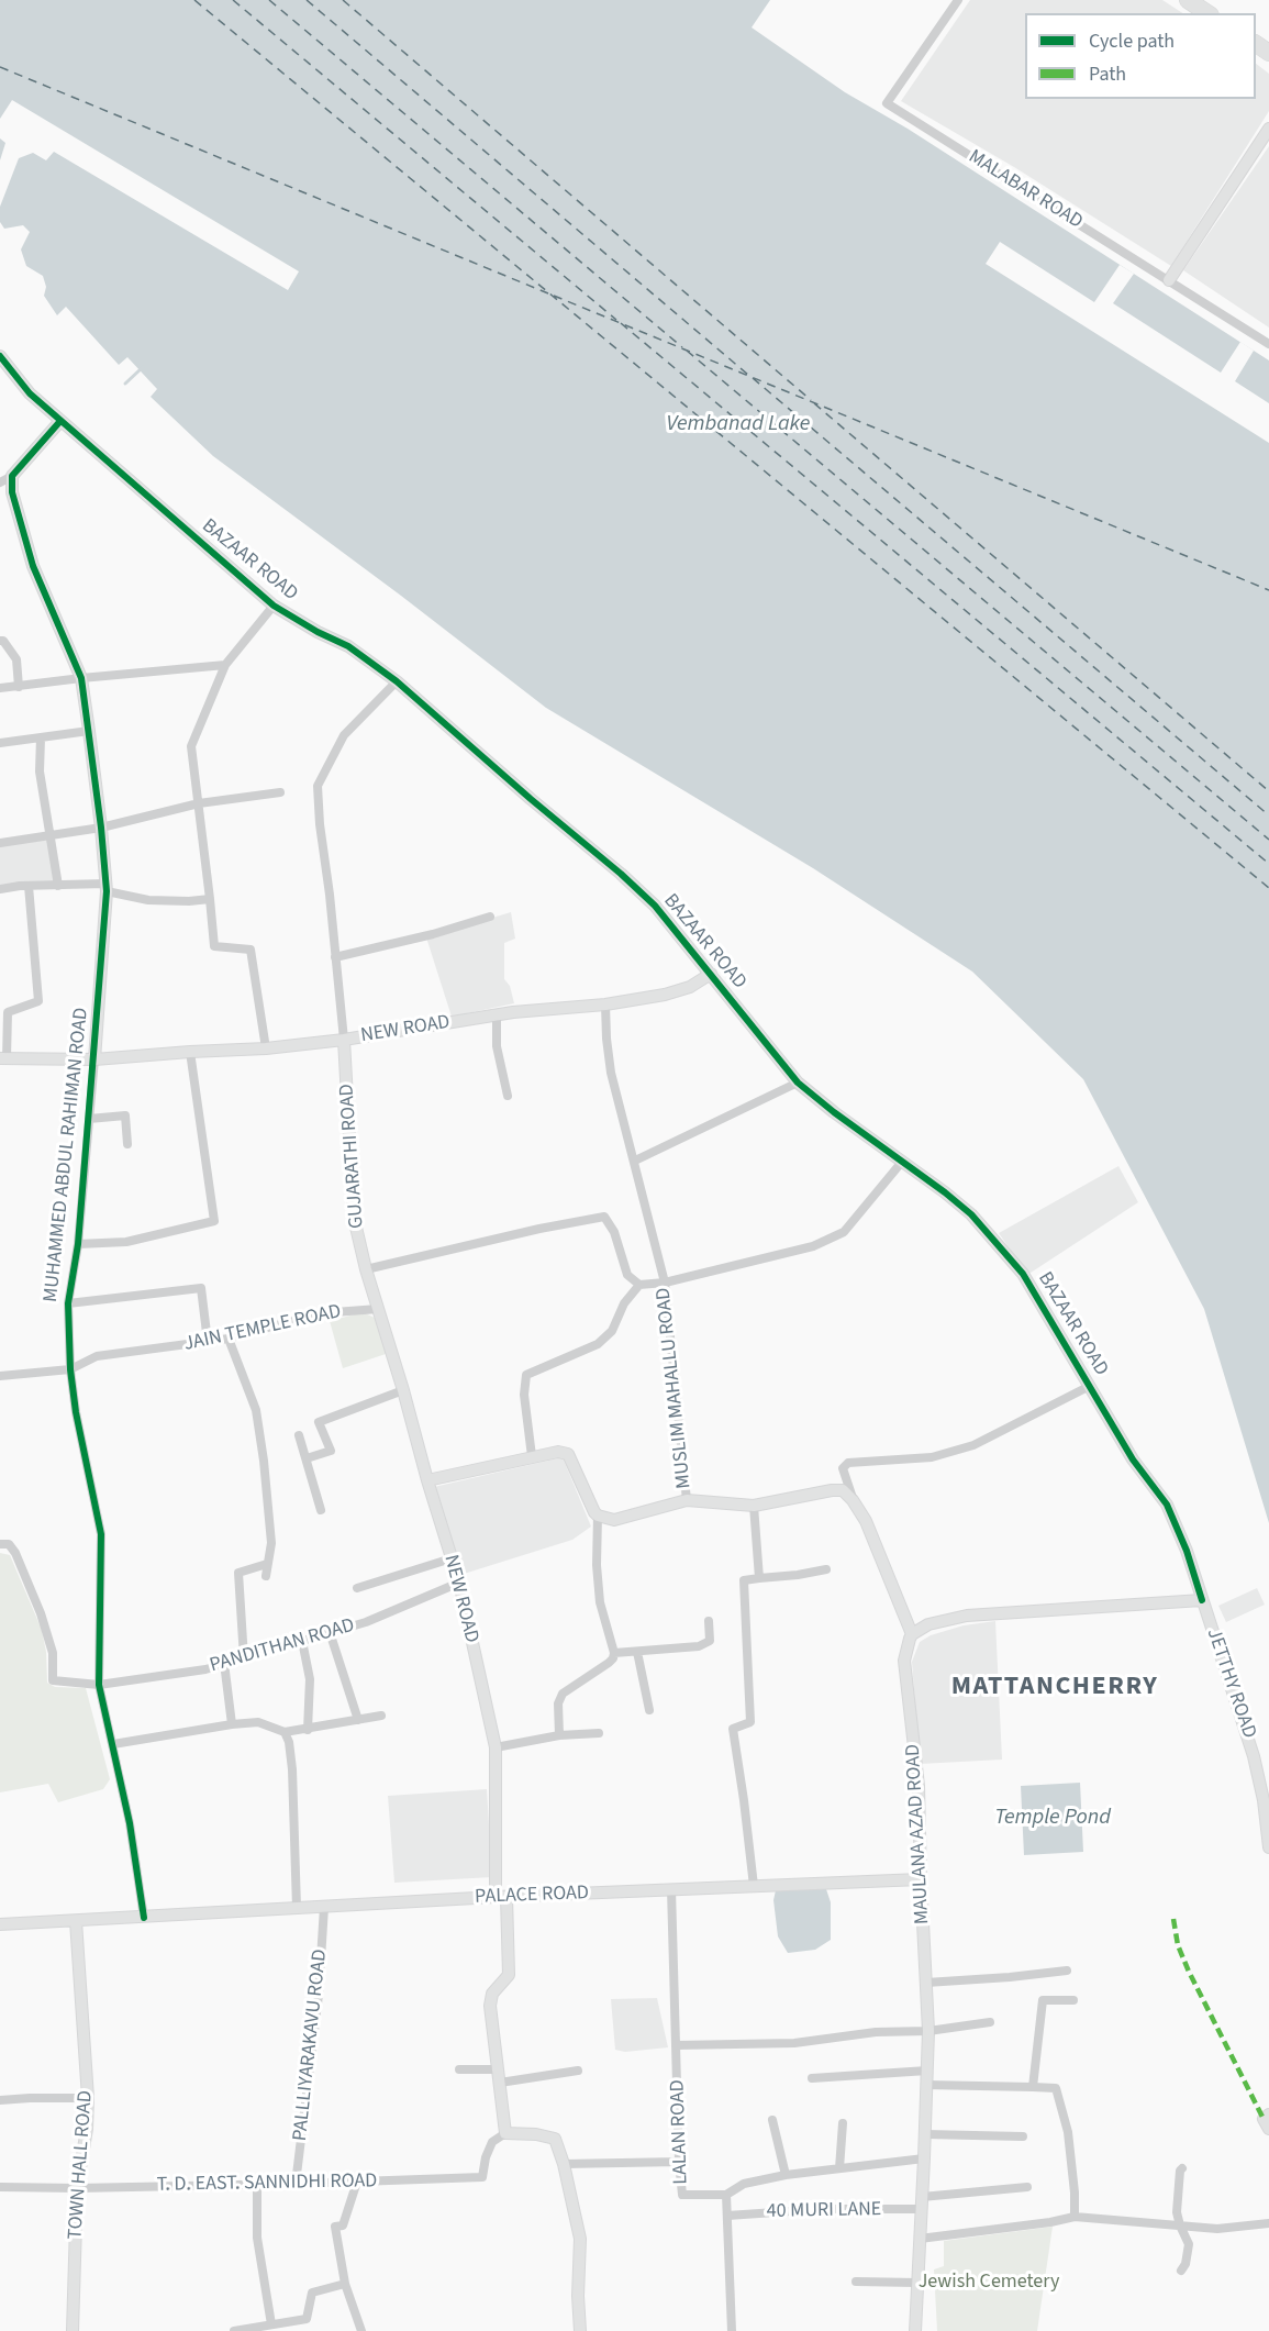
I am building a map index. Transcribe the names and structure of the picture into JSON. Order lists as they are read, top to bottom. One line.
{"streets":{"street":["MALABAR ROAD","BAZAAR ROAD","NEW ROAD","MUHAMMED ABDUL RAHIMAN ROAD","GUJARATHI ROAD","JAIN TEMPLE ROAD","MUSLIM MAHALLU ROAD","PANDITHAN ROAD","JETTHY ROAD","MAULANA AZAD ROAD","PALACE ROAD","PALLLIYARAKAVU ROAD","LALAN ROAD","TOWN HALL ROAD","T. D. EAST. SANNIDHI ROAD","40 MURI LANE"]},"crossings":[["BAZAAR ROAD","NEW ROAD"],["BAZAAR ROAD","JETTHY ROAD"],["NEW ROAD","MUHAMMED ABDUL RAHIMAN ROAD"],["NEW ROAD","GUJARATHI ROAD"],["NEW ROAD","JAIN TEMPLE ROAD"],["NEW ROAD","MUSLIM MAHALLU ROAD"],["NEW ROAD","PANDITHAN ROAD"],["NEW ROAD","PALACE ROAD"],["NEW ROAD","T. D. EAST. SANNIDHI ROAD"],["MUHAMMED ABDUL RAHIMAN ROAD","JAIN TEMPLE ROAD"],["MUHAMMED ABDUL RAHIMAN ROAD","PANDITHAN ROAD"],["MUHAMMED ABDUL RAHIMAN ROAD","PALACE ROAD"],["GUJARATHI ROAD","JAIN TEMPLE ROAD"],["MAULANA AZAD ROAD","PALACE ROAD"],["MAULANA AZAD ROAD","40 MURI LANE"],["PALACE ROAD","PALLLIYARAKAVU ROAD"],["PALACE ROAD","LALAN ROAD"],["PALACE ROAD","TOWN HALL ROAD"],["PALLLIYARAKAVU ROAD","T. D. EAST. SANNIDHI ROAD"],["TOWN HALL ROAD","T. D. EAST. SANNIDHI ROAD"]],"districts":["MATTANCHERRY"],"water":["Vembanad Lake","Temple Pond"],"parks":["Jewish Cemetery"],"legend":["Cycle path","Path"]}
